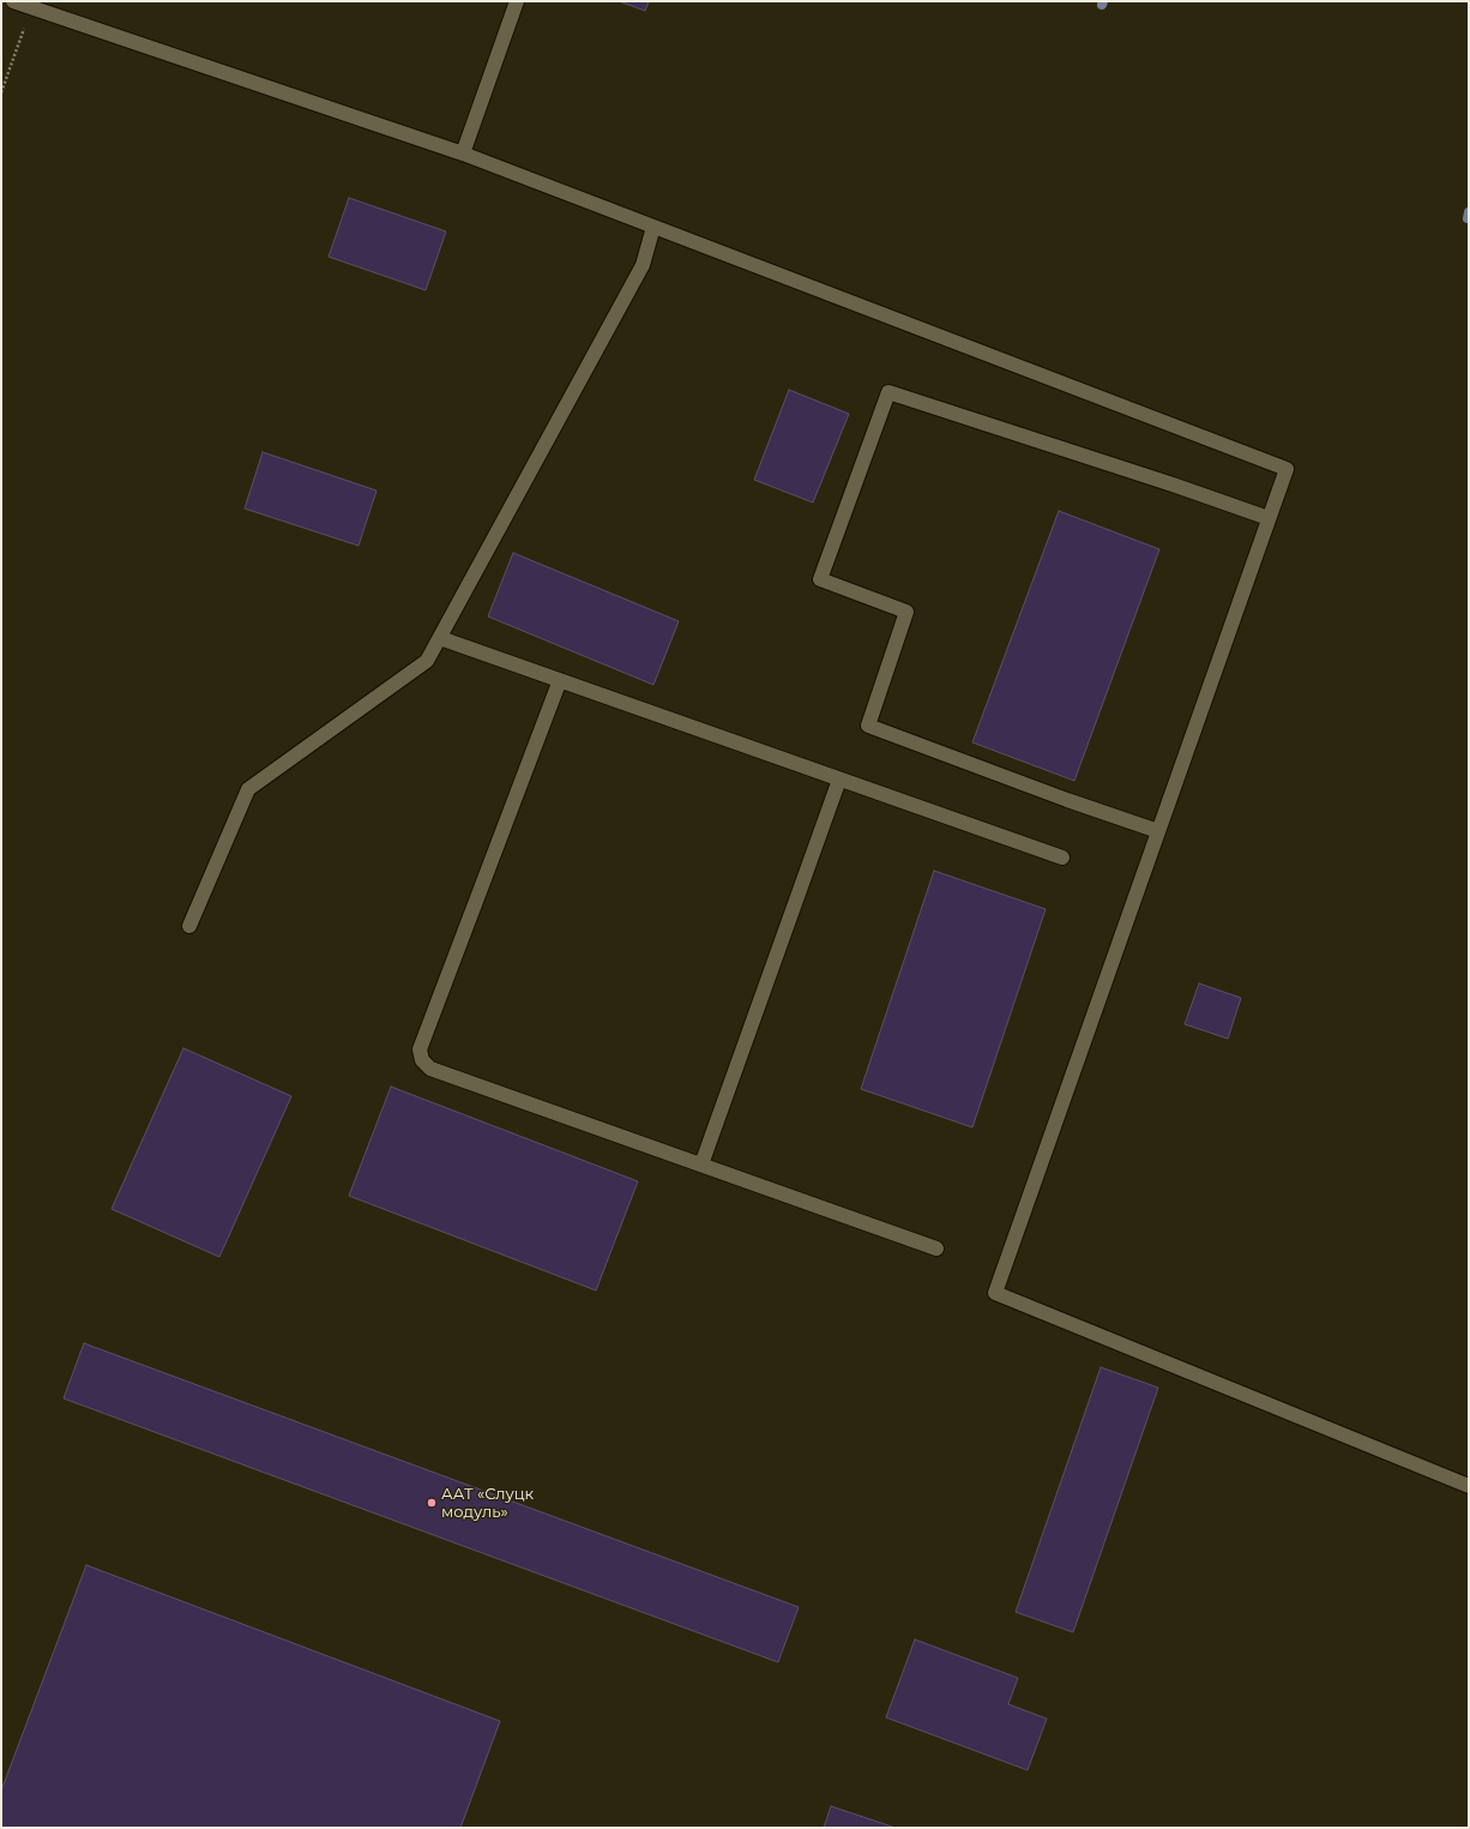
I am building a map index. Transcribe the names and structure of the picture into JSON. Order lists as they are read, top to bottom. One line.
{"places":["ААТ «Слуцк модуль»"]}
